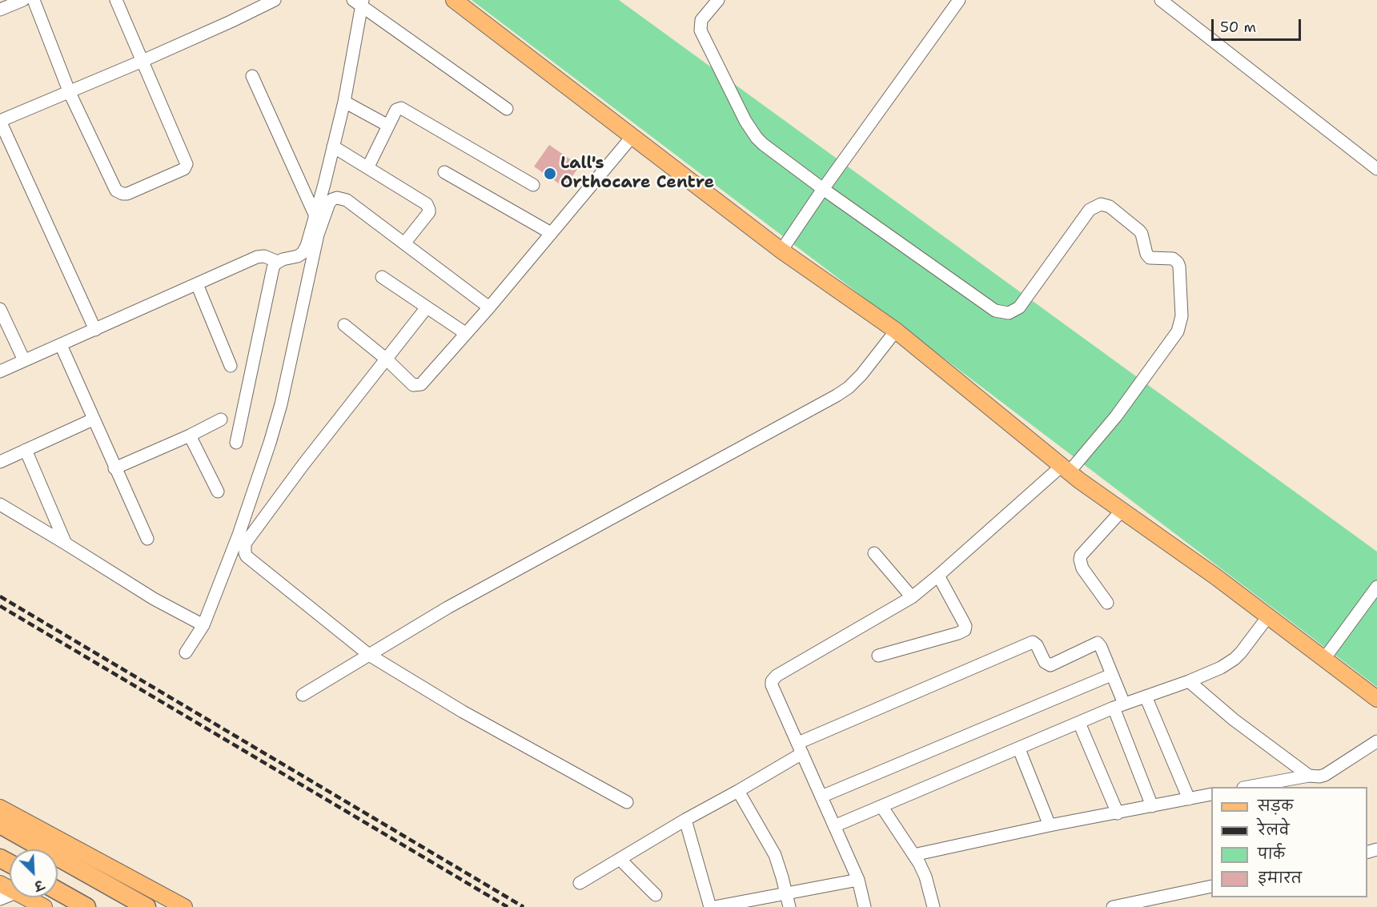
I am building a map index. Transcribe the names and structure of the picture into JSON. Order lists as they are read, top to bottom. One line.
{"places":["Lall's Orthocare Centre"],"legend":["सड़क","रेलवे","पार्क","इमारत"],"scale_bar":"50 m","north":"bottom right"}
